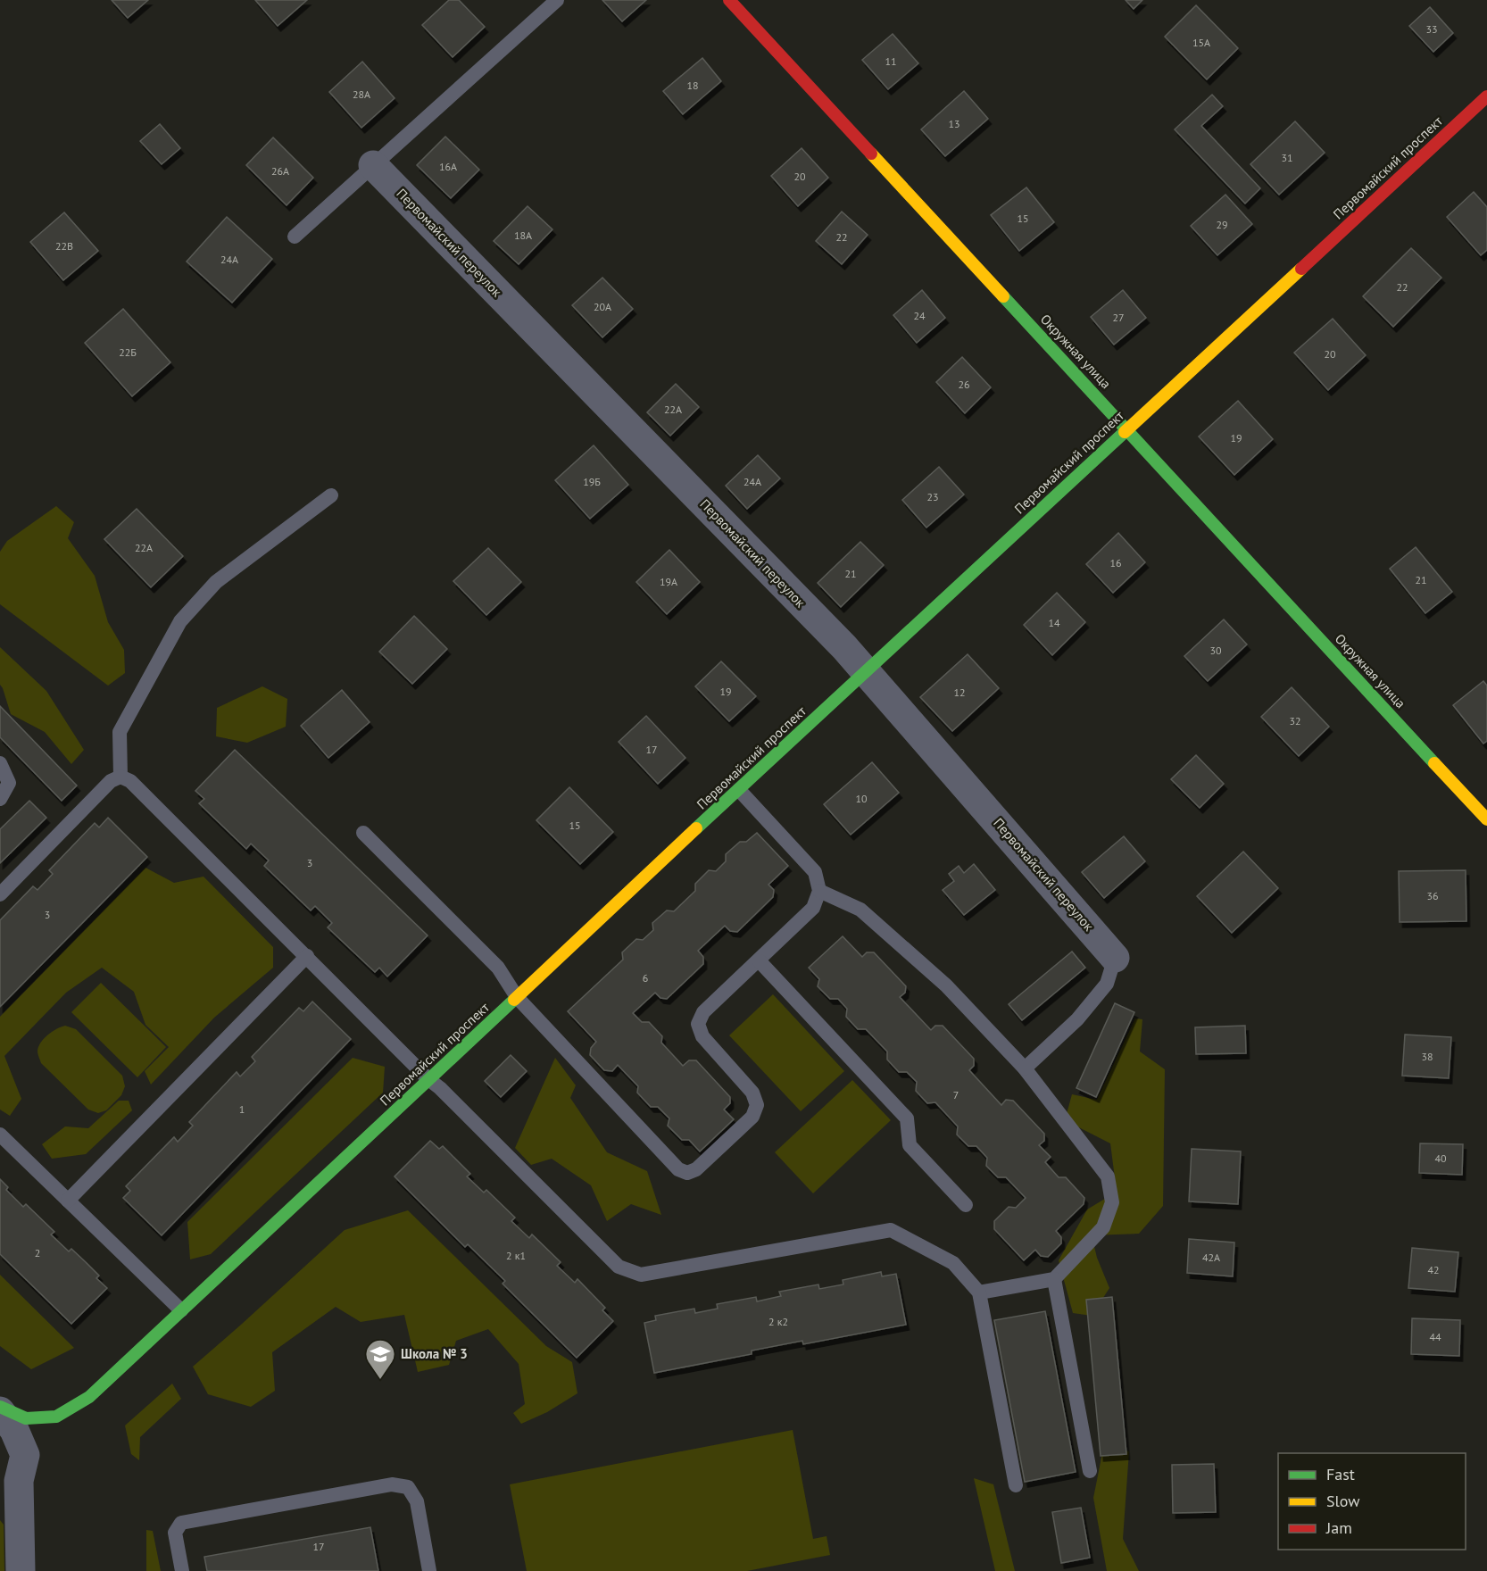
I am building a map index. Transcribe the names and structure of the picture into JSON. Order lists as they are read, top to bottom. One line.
{"streets":{"street":["Первомайский проспект","Первомайский переулок","Окружная улица"]},"crossings":[["Первомайский проспект","Первомайский переулок"],["Первомайский проспект","Окружная улица"]],"places":{"school or university":["Школа № 3"]},"house_numbers":["33","15А","11","18","28А","13","31","16А","26А","20","15","29","18А","22","22В","24А","22","20А","24","27","22Б","20","26","22А","19","19Б","24А","23","22А","16","21","21","19А","14","30","19","12","32","17","10","15","3","36","3","6","38","7","1","40","2","2 к1","42А","42","2 к2","44","17"],"legend":["Fast","Slow","Jam"]}
